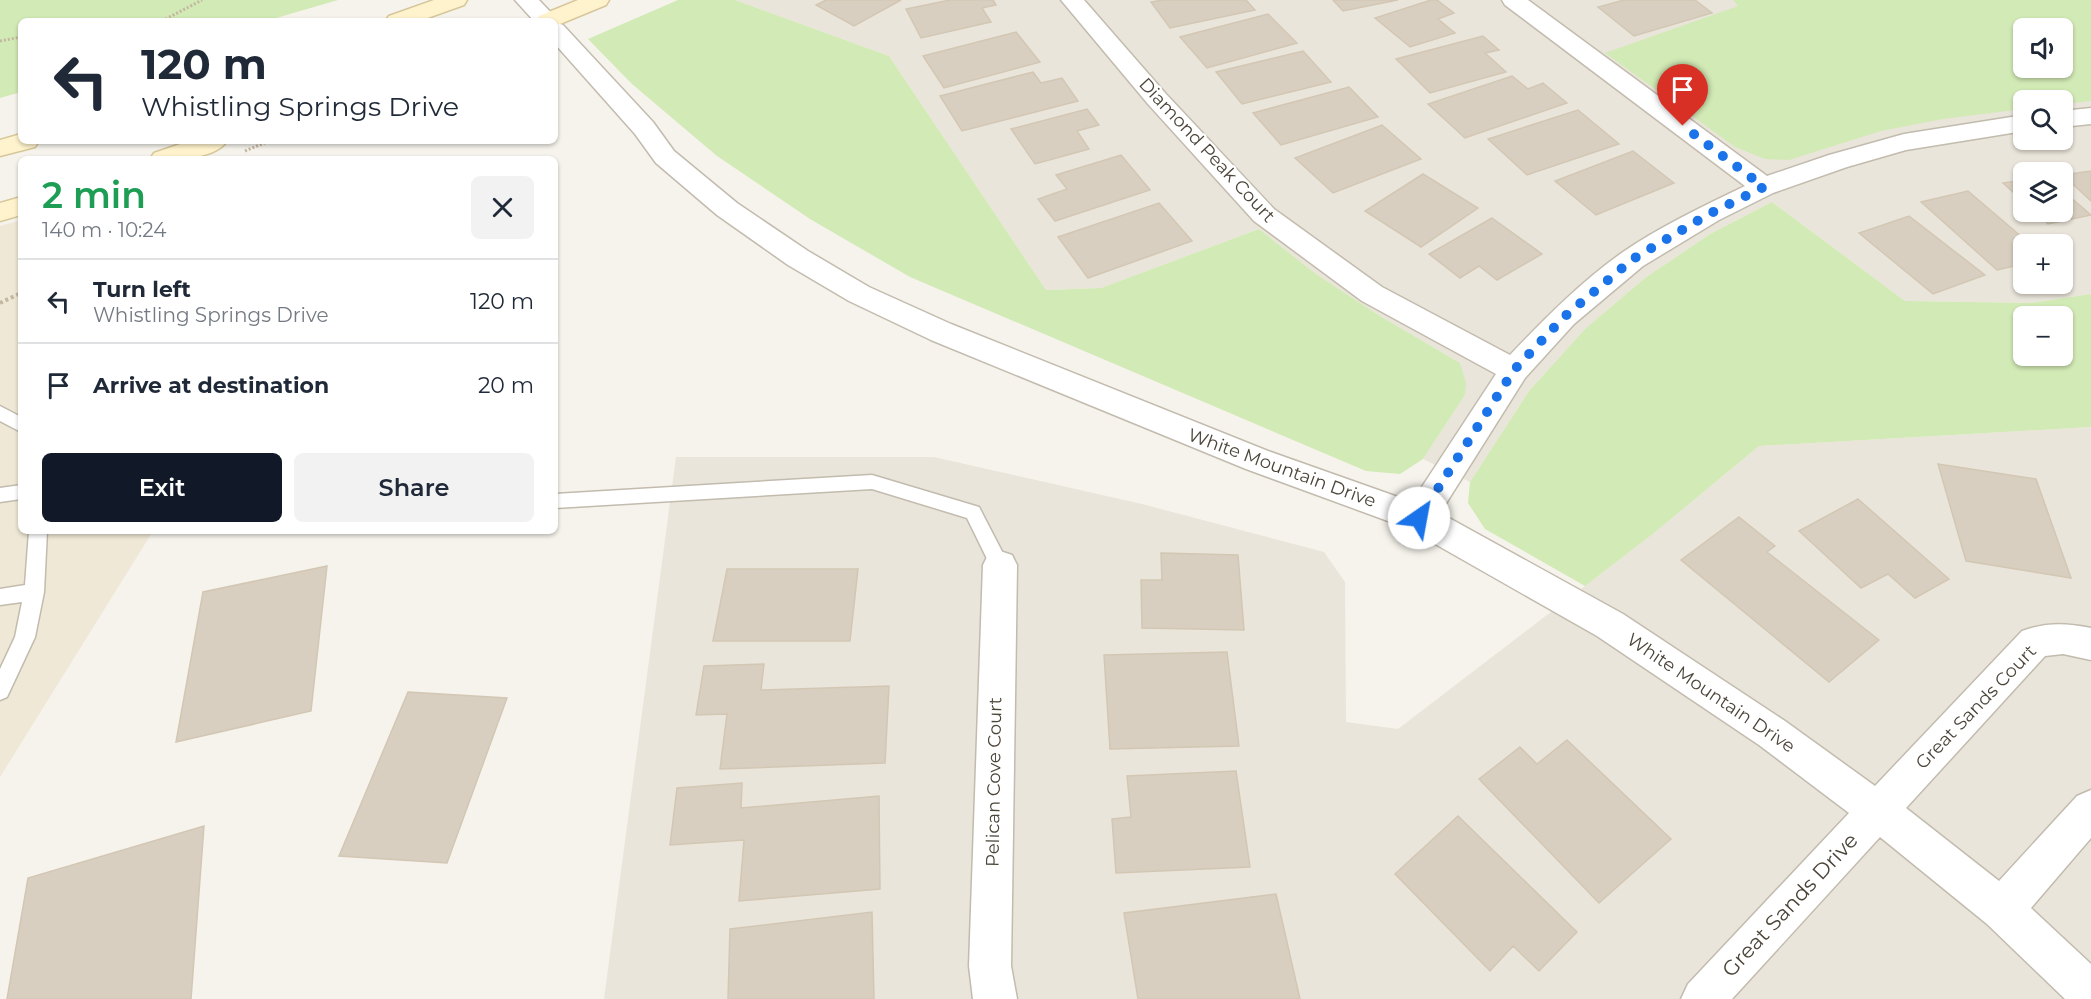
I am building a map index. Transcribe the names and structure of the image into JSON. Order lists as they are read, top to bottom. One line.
{"streets":{"street":["Diamond Peak Court","White Mountain Drive","Great Sands Court","Pelican Cove Court","Great Sands Drive"]},"crossings":[["White Mountain Drive","Great Sands Court"],["White Mountain Drive","Great Sands Drive"],["Great Sands Court","Great Sands Drive"]],"page":{"map_buttons":["+","−"],"turn":["120 m","Whistling Springs Drive"],"heading":["2 min","140 m · 10:24"],"list":[{"name":"Turn left","note":"Whistling Springs Drive","value":"120 m"},{"name":"Arrive at destination","value":"20 m"}],"buttons":["Exit","Share"]}}
